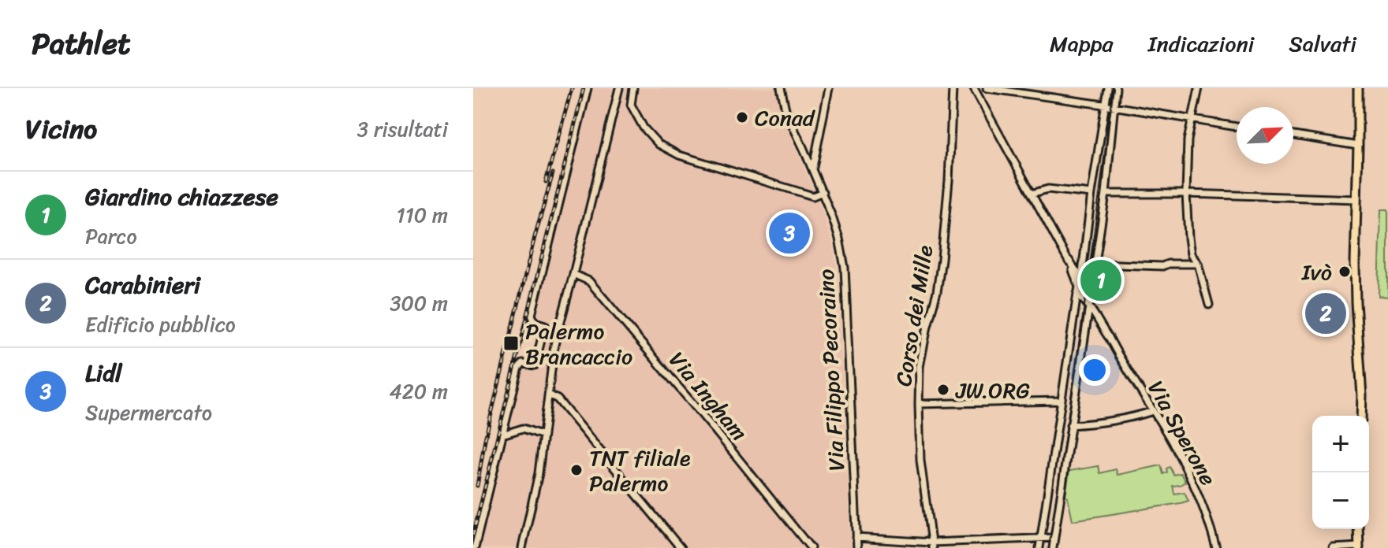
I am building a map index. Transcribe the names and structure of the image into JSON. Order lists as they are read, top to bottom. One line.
{"streets":{"street":["Corso dei Mille","Via Filippo Pecoraino","Via Ingham","Via Sperone"]},"places":{"other":["Conad","Ivò","JW.ORG","TNT filiale Palermo"],"transit":["Palermo Brancaccio"]},"north":"top right","page":{"header":"Pathlet","nav":["Mappa","Indicazioni","Salvati"],"heading":["Vicino","3 risultati"],"list":[{"mark":"1","name":"Giardino chiazzese","note":"Parco","value":"110 m"},{"mark":"2","name":"Carabinieri","note":"Edificio pubblico","value":"300 m"},{"mark":"3","name":"Lidl","note":"Supermercato","value":"420 m"}],"pins":["3","1","2"],"map_buttons":["+","−"]}}
